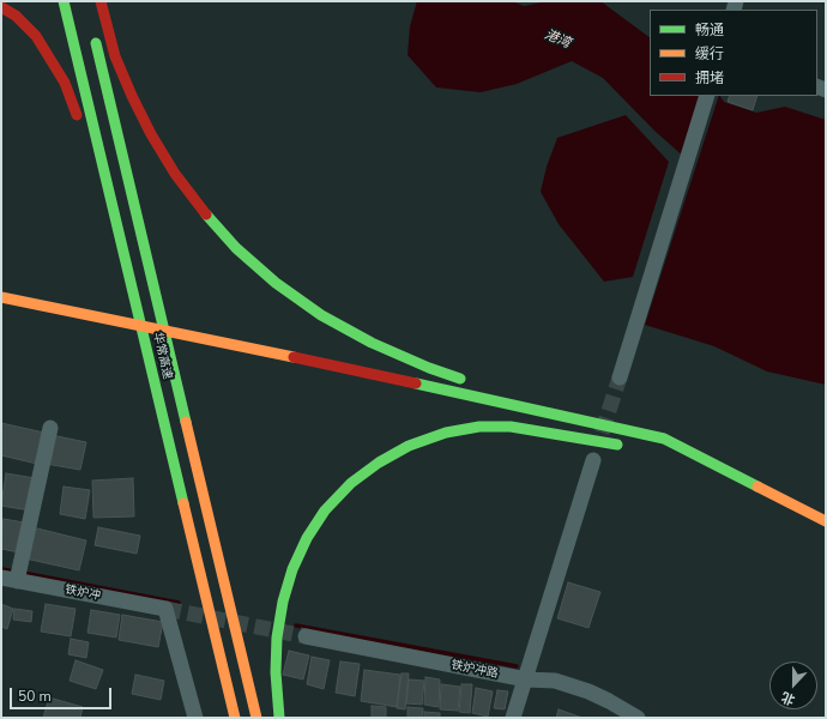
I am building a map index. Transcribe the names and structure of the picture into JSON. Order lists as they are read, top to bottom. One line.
{"streets":{"highway":["华常高速"],"street":["铁炉冲","铁炉冲路"]},"water":["港湾"],"legend":["畅通","缓行","拥堵"],"scale_bar":"50 m","north":"bottom"}
